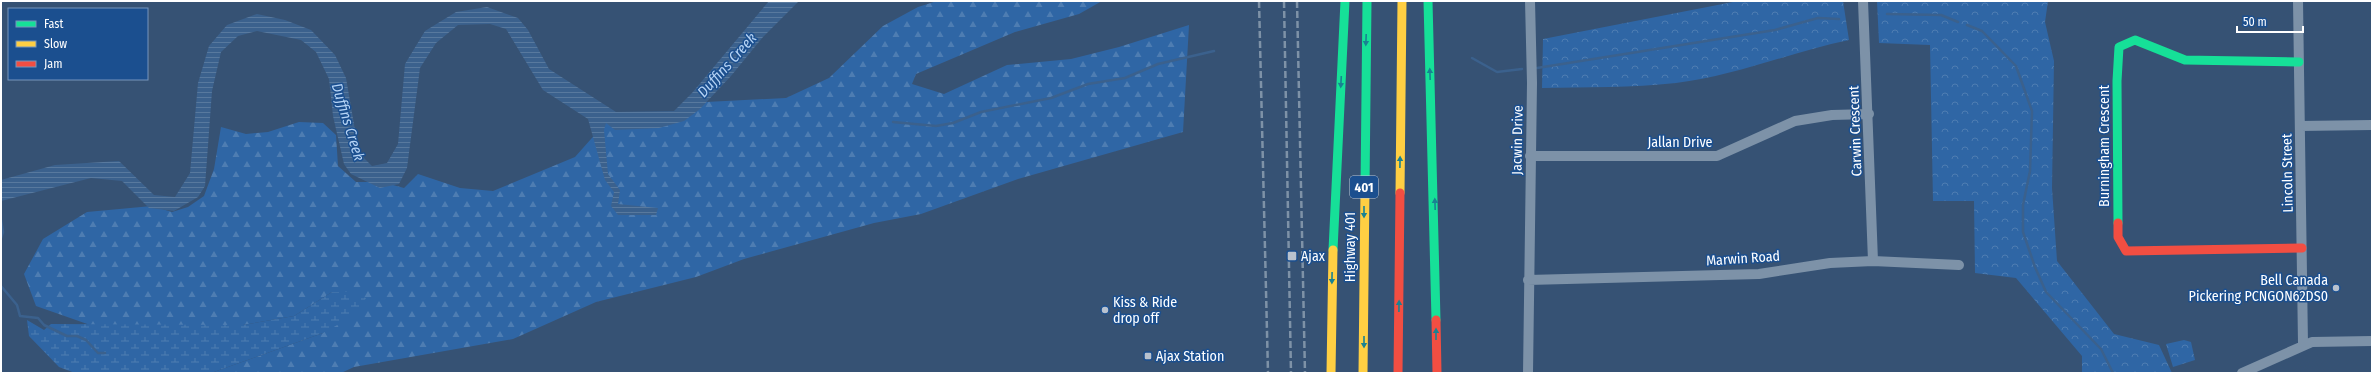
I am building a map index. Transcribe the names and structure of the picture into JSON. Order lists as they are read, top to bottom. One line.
{"streets":{"main road":["Burningham Crescent","401","Highway 401"],"street":["Carwin Crescent","Jacwin Drive","Jallan Drive","Lincoln Street","Marwin Road"]},"crossings":[["Carwin Crescent","Jallan Drive"],["Carwin Crescent","Marwin Road"],["Jacwin Drive","Jallan Drive"],["Jacwin Drive","Marwin Road"],["Burningham Crescent","Lincoln Street"]],"water":["Duffins Creek"],"places":{"transit":["Ajax","Ajax Station"],"other":["Bell Canada Pickering PCNGON62DS0","Kiss & Ride drop off"]},"legend":["Fast","Slow","Jam"],"scale_bar":"50 m"}
